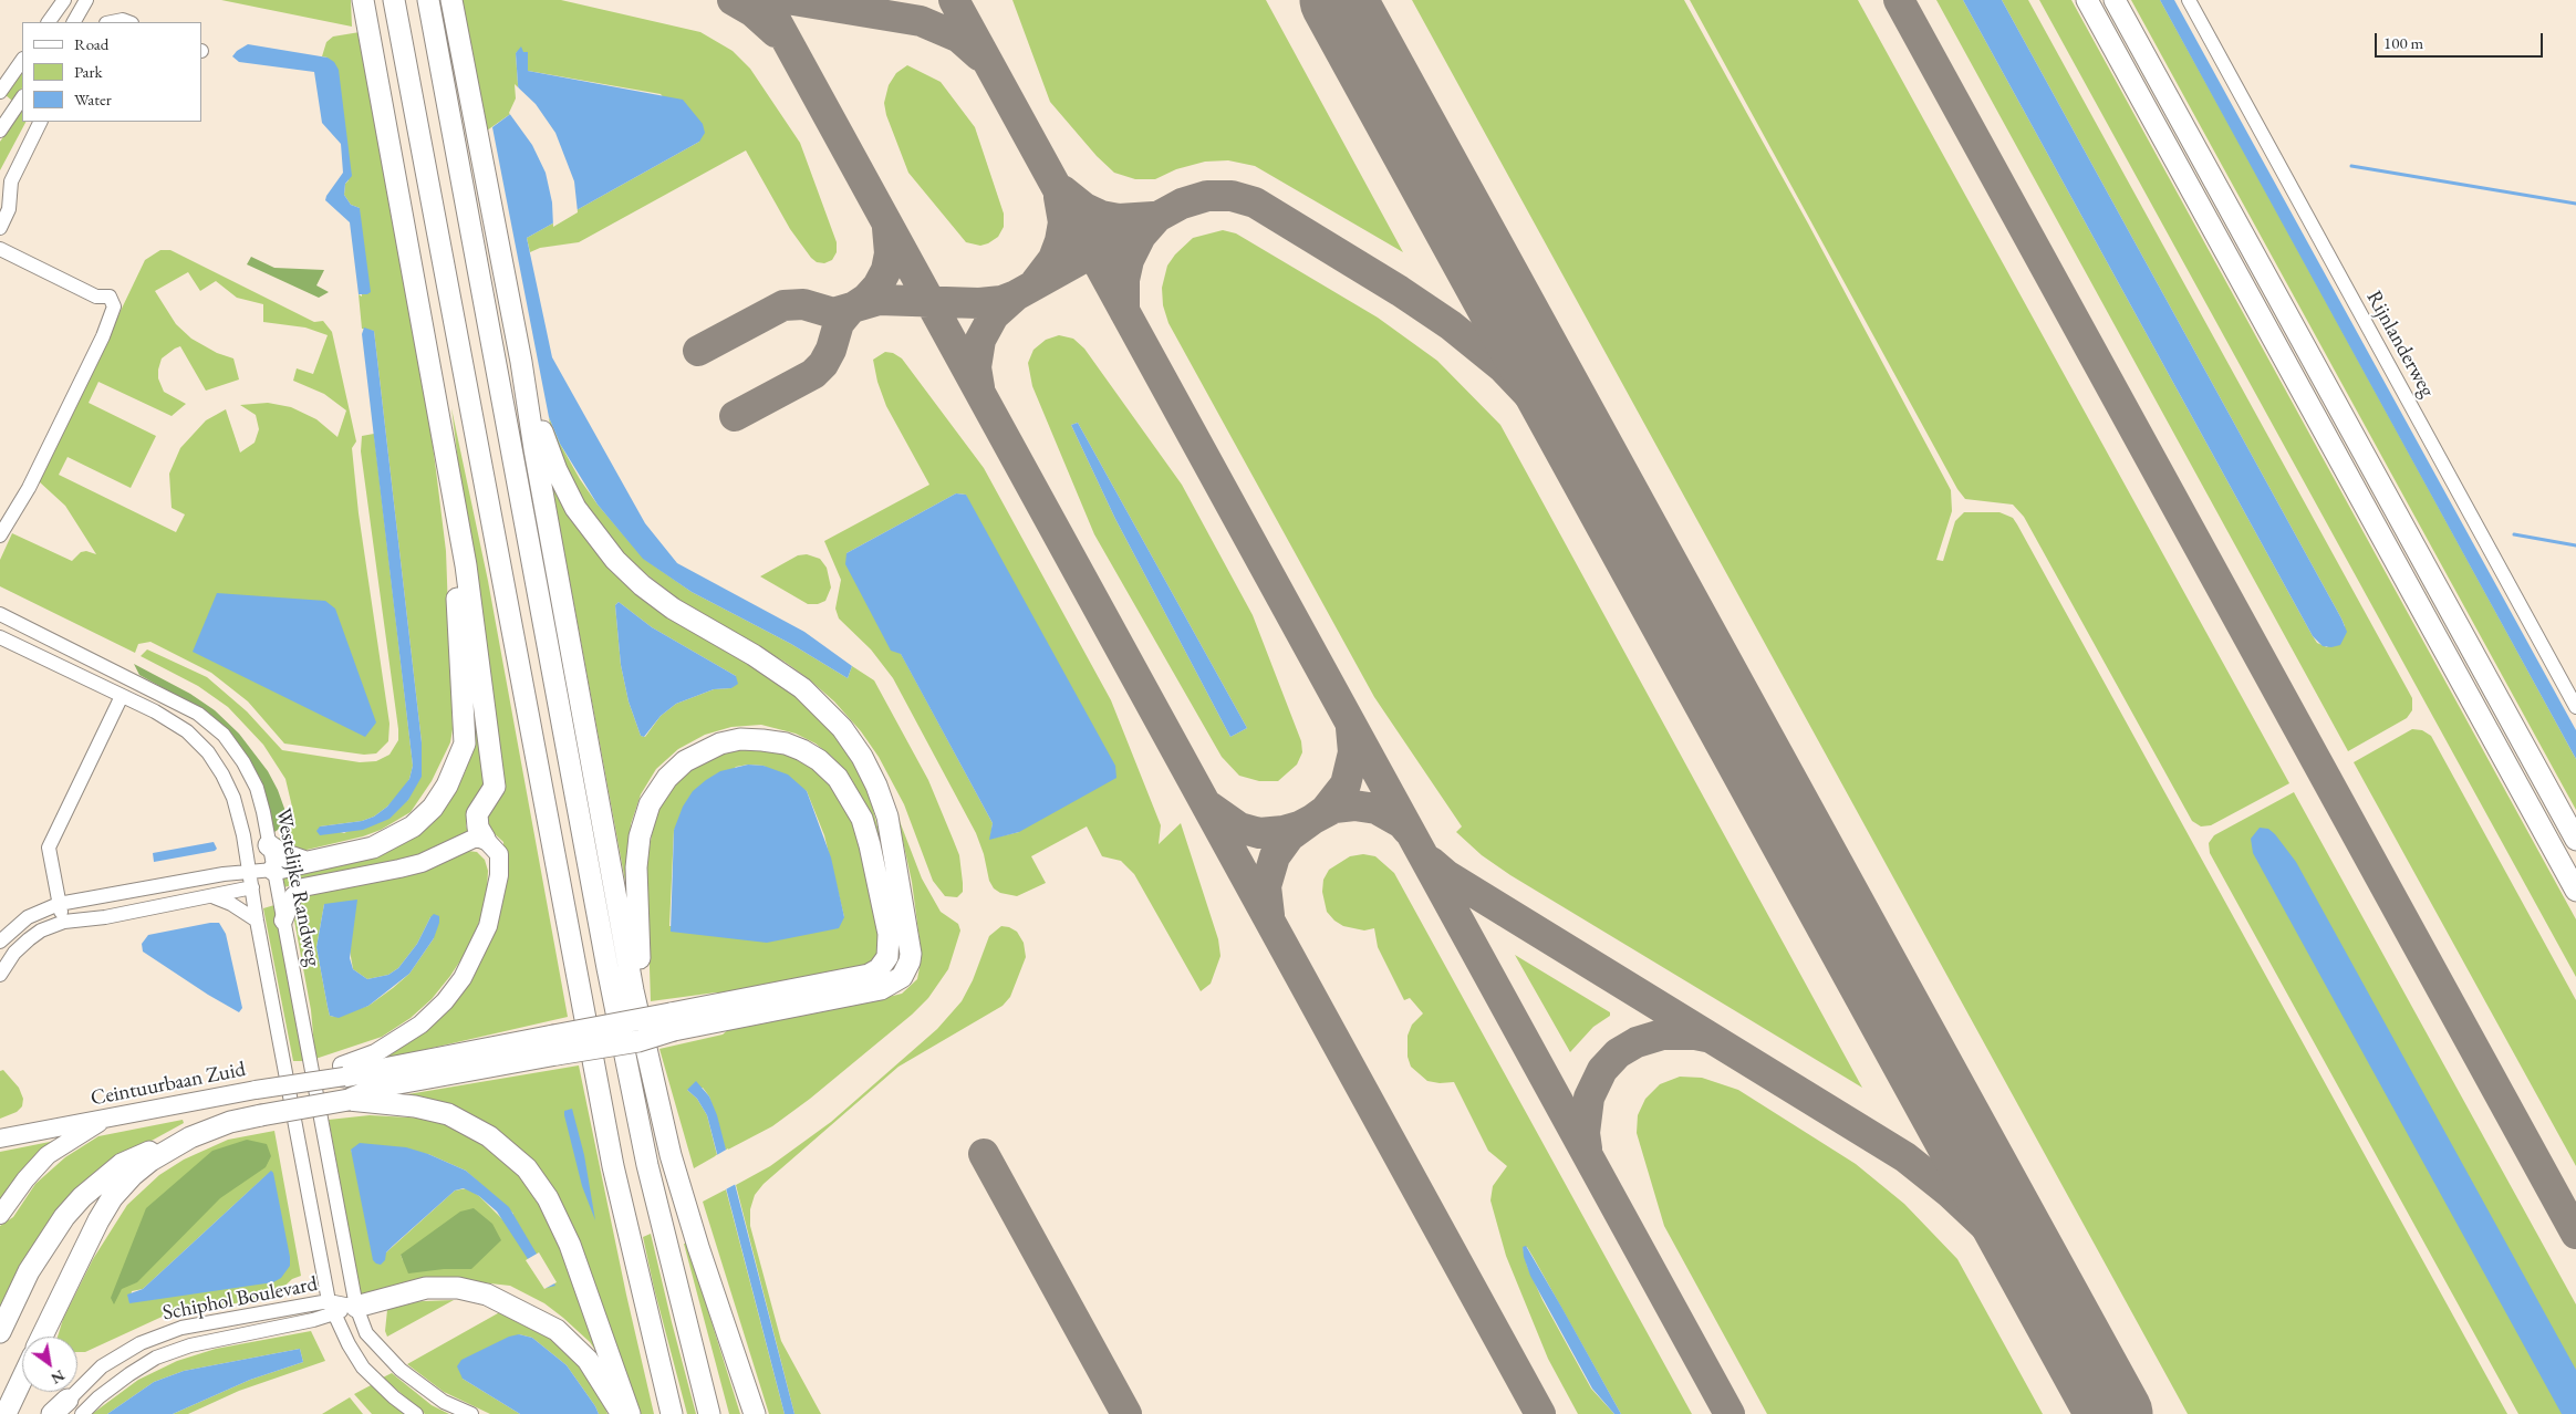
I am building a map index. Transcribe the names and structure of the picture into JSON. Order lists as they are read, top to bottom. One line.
{"streets":{"main road":["Ceintuurbaan Zuid"],"street":["Rijnlanderweg","Westelijke Randweg","Schiphol Boulevard"]},"crossings":[["Westelijke Randweg","Schiphol Boulevard"]],"legend":["Road","Park","Water"],"scale_bar":"100 m","north":"bottom right"}
